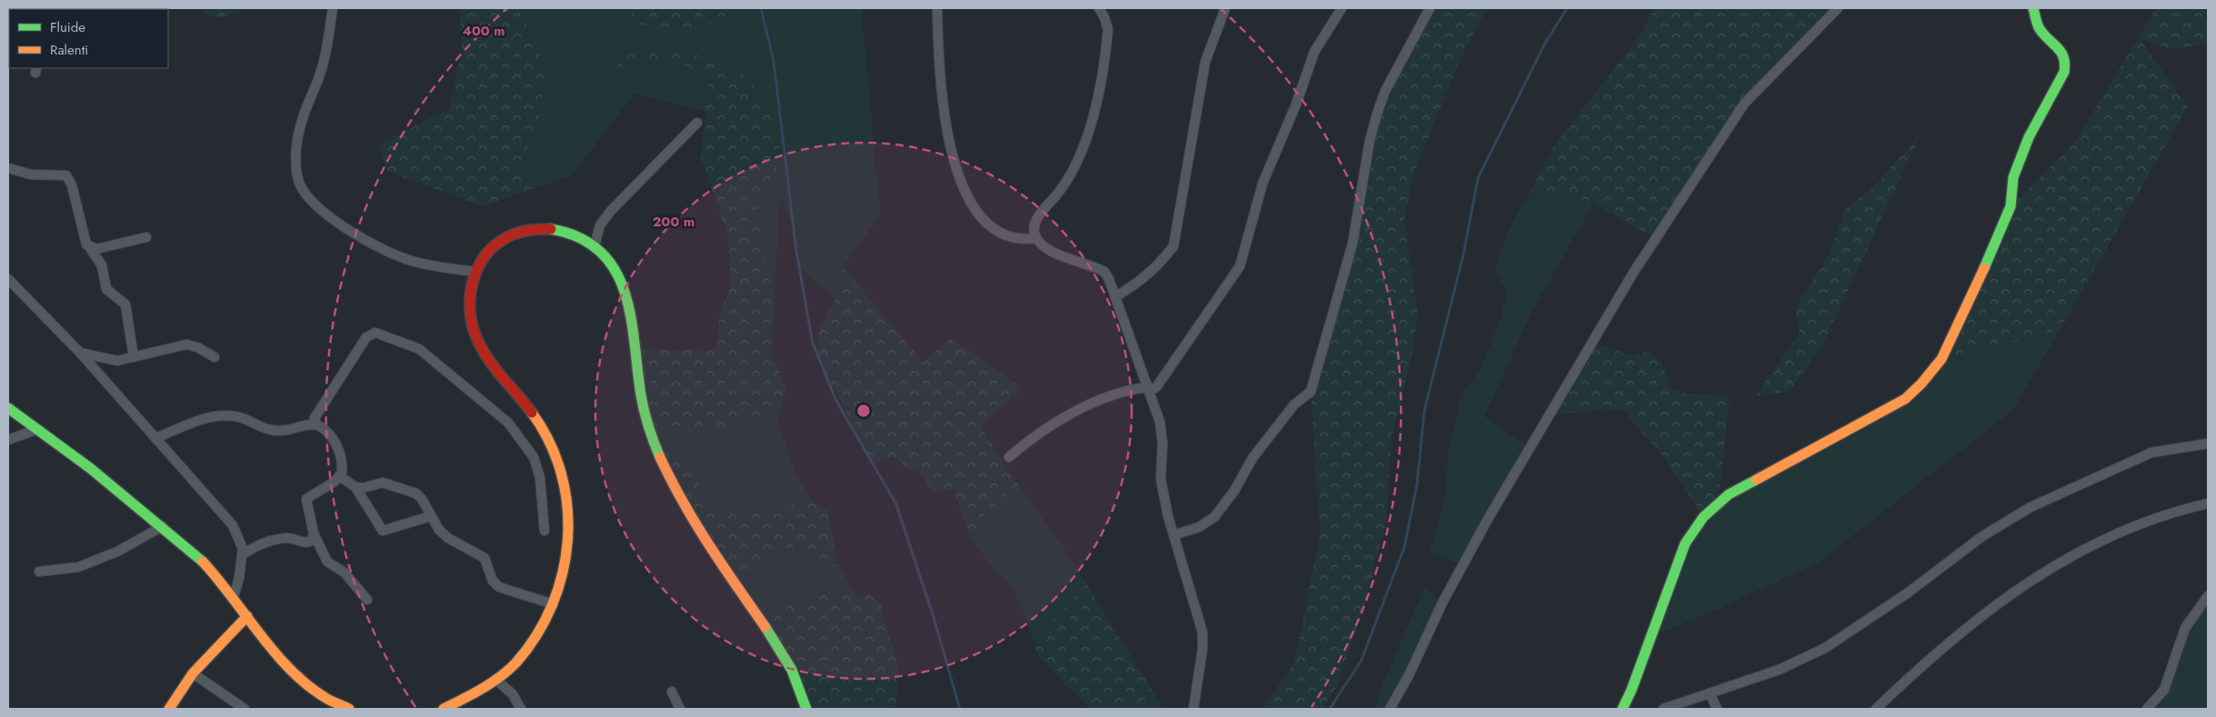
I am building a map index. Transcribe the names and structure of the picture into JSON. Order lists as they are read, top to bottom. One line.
{"legend":["Fluide","Ralenti"],"rings":["400 m","200 m"]}
